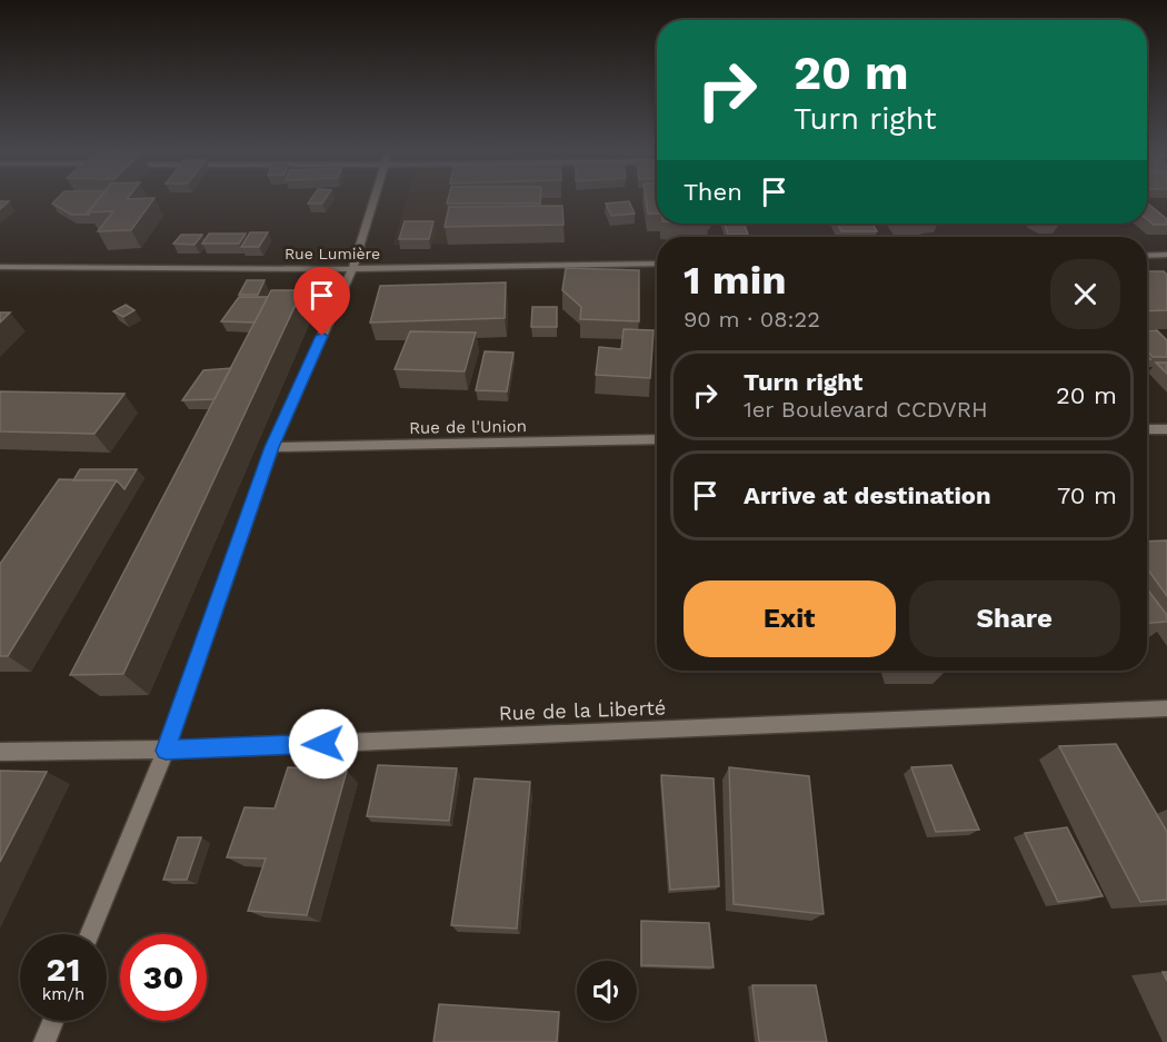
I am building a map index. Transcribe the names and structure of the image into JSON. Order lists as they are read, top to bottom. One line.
{"streets":{"street":["Rue Lumière","Rue de l'Union","Rue de la Liberté"]},"page":{"turn":["20 m","Turn right"],"then":"Then","heading":["1 min","90 m · 08:22"],"list":[{"name":"Turn right","note":"1er Boulevard CCDVRH","value":"20 m"},{"name":"Arrive at destination","value":"70 m"}],"buttons":["Exit","Share"],"speed":"21 km/h","limit":"30"}}
